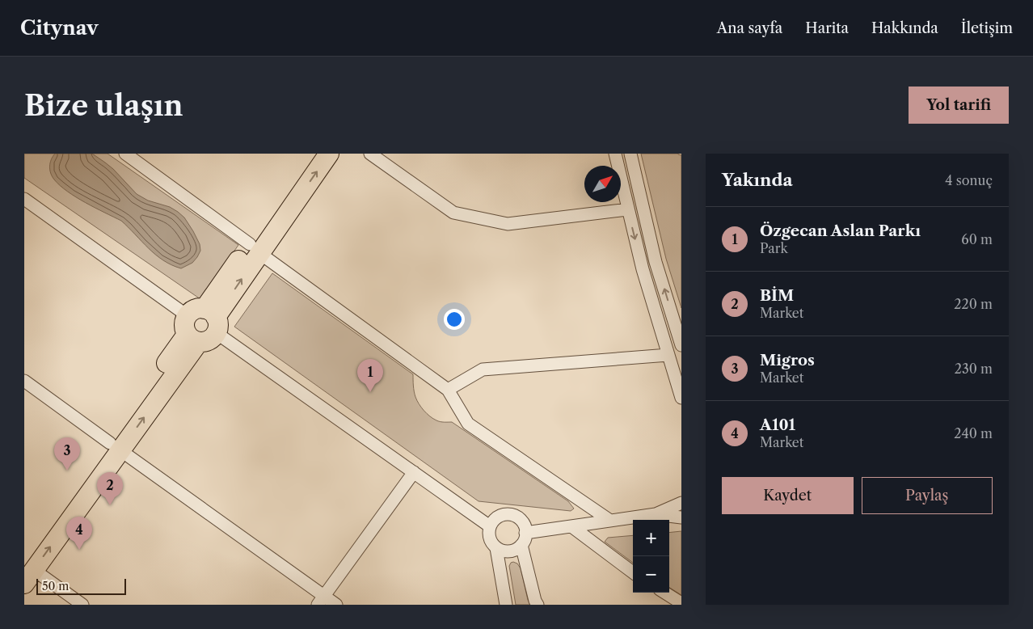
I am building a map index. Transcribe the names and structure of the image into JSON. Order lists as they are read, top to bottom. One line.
{"scale_bar":"50 m","north":"top right","page":{"header":"Citynav","nav":["Ana sayfa","Harita","Hakkında","İletişim"],"buttons":["Yol tarifi",["Kaydet","Paylaş"]],"title":"Bize ulaşın","heading":["Yakında","4 sonuç"],"list":[{"mark":"1","name":"Özgecan Aslan Parkı","note":"Park","value":"60 m"},{"mark":"2","name":"BİM","note":"Market","value":"220 m"},{"mark":"3","name":"Migros","note":"Market","value":"230 m"},{"mark":"4","name":"A101","note":"Market","value":"240 m"}],"pins":["1","3","2","4"],"map_buttons":["+","−"],"scale":"50 m"}}
